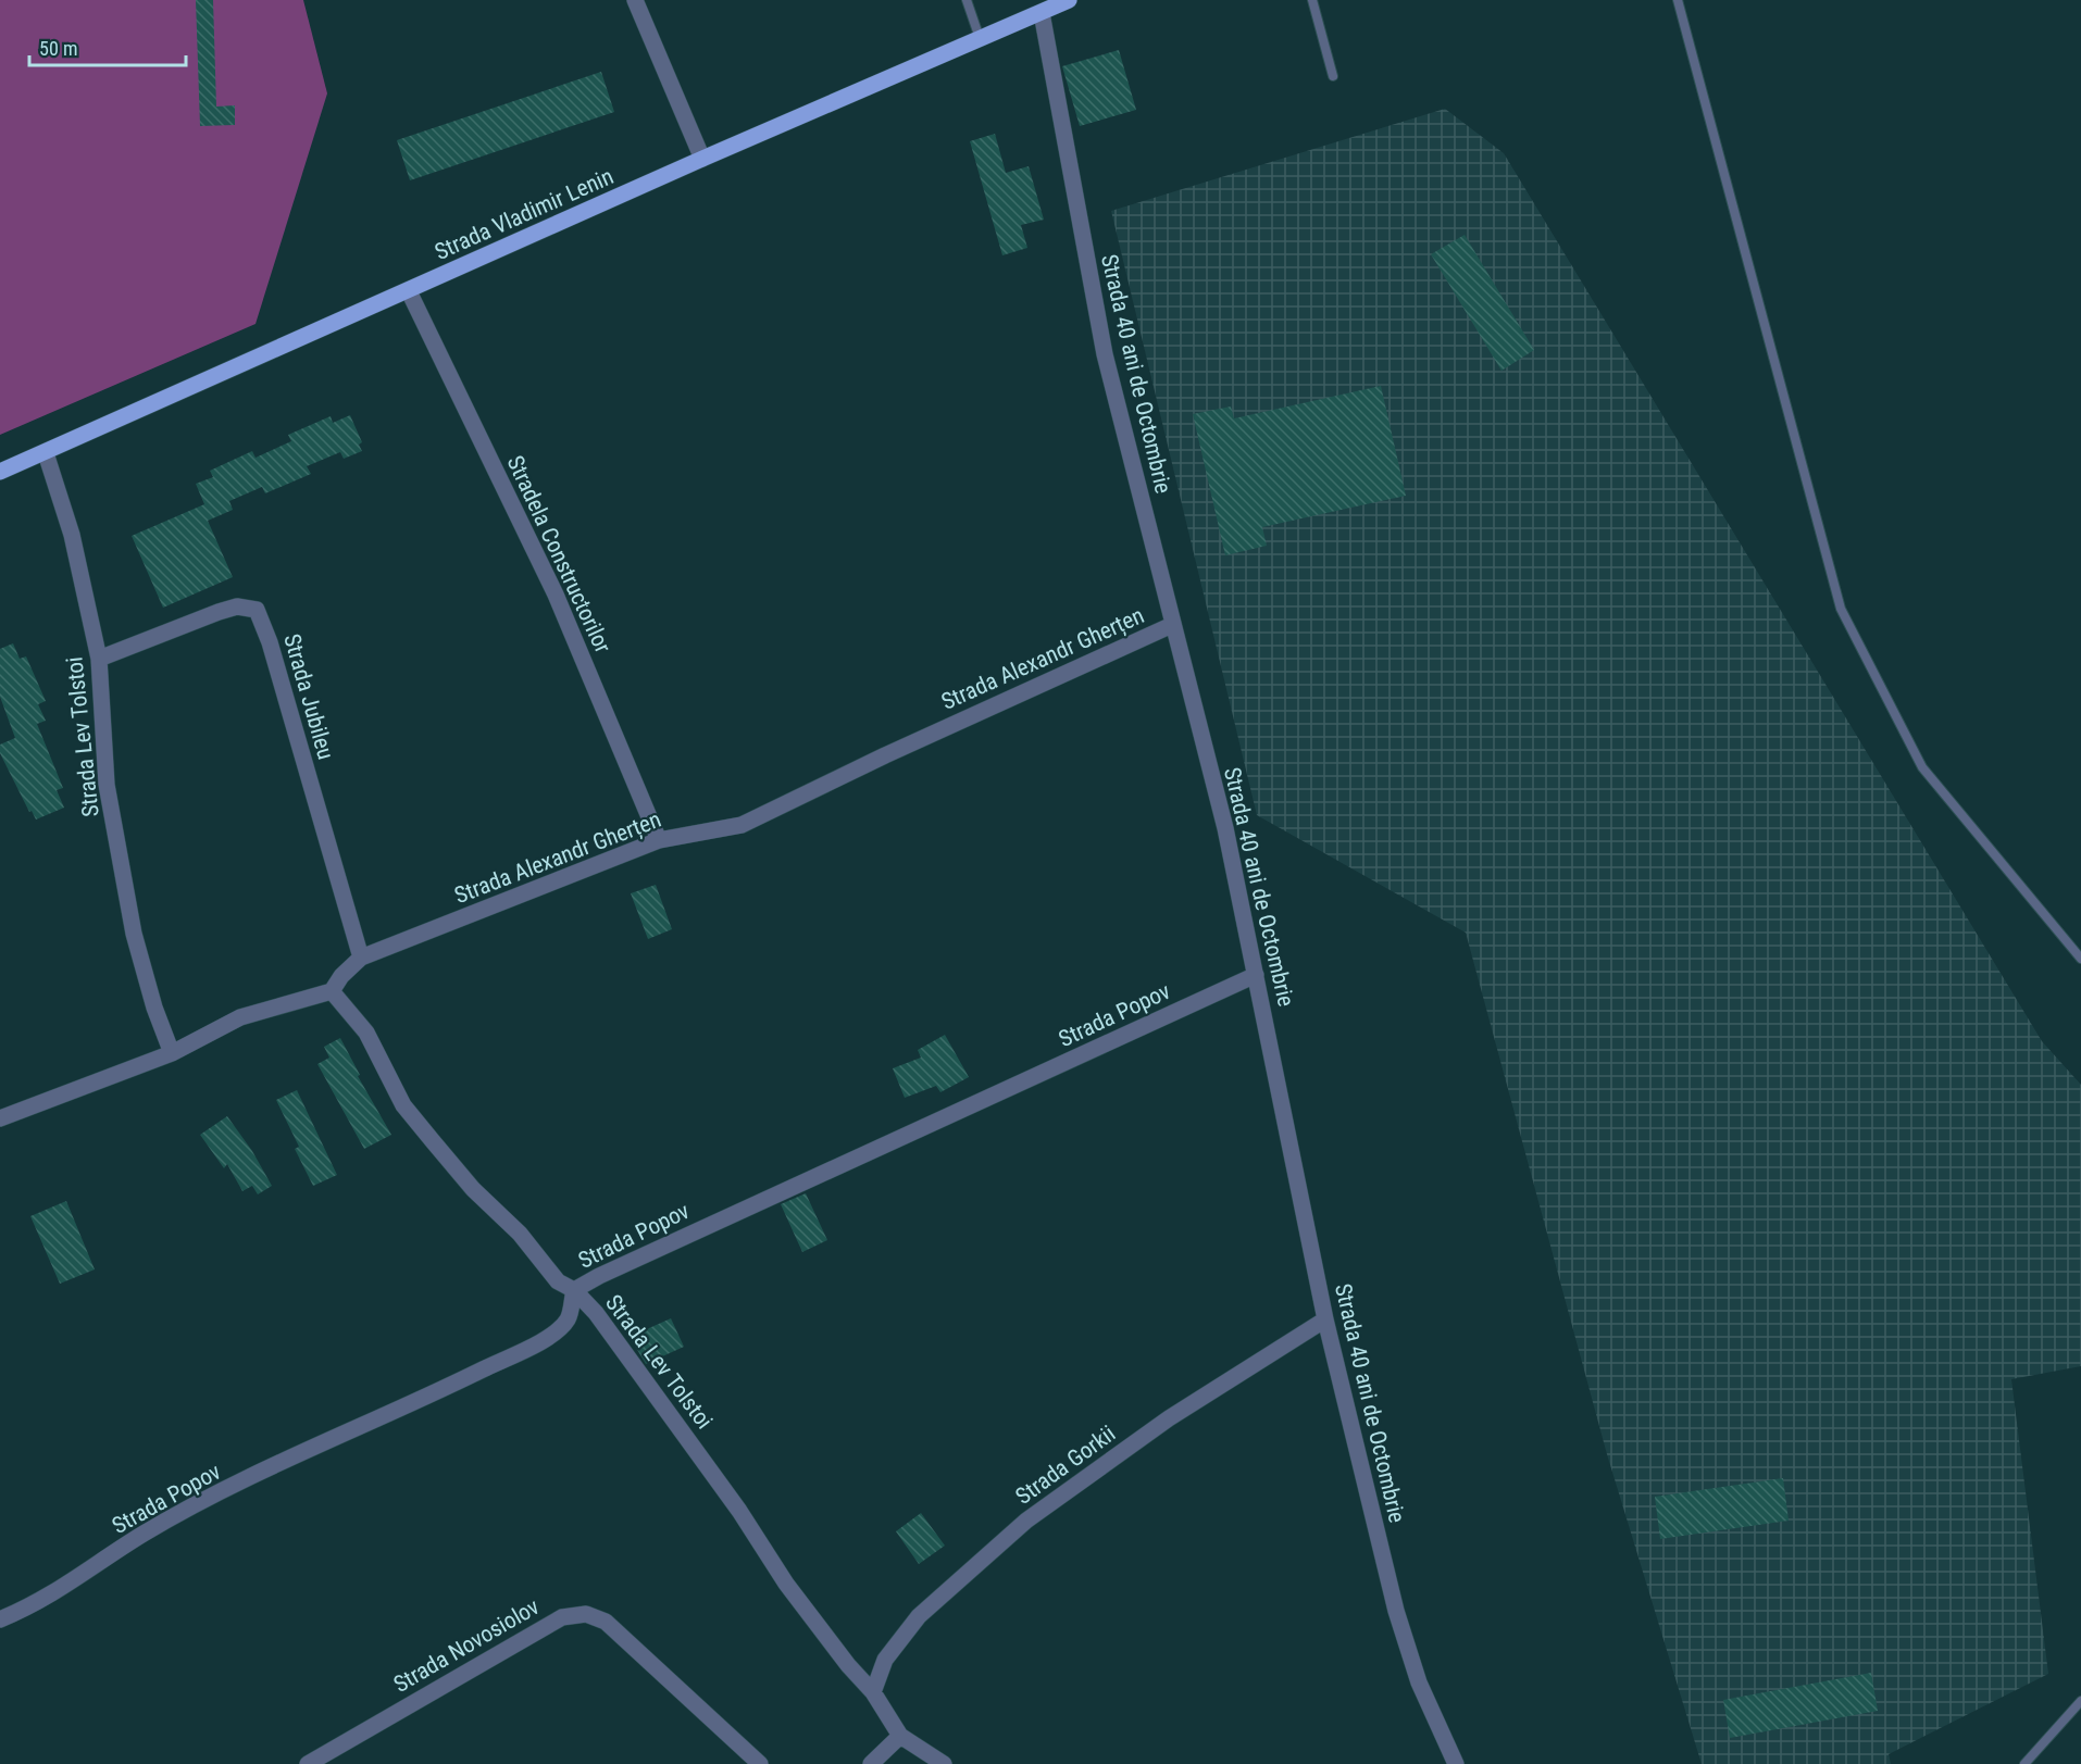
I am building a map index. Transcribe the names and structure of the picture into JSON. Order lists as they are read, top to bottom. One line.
{"streets":{"main road":["Strada Vladimir Lenin"],"street":["Strada 40 ani de Octombrie","Stradela Constructorilor","Strada Alexandr Gherțen","Strada Jubileu","Strada Lev Tolstoi","Strada Popov","Strada Gorkii","Strada Novosiolov"]},"crossings":[["Strada Vladimir Lenin","Strada 40 ani de Octombrie"],["Strada Vladimir Lenin","Stradela Constructorilor"],["Strada Vladimir Lenin","Strada Lev Tolstoi"],["Strada 40 ani de Octombrie","Strada Alexandr Gherțen"],["Strada 40 ani de Octombrie","Strada Popov"],["Strada 40 ani de Octombrie","Strada Gorkii"],["Stradela Constructorilor","Strada Alexandr Gherțen"],["Strada Alexandr Gherțen","Strada Jubileu"],["Strada Alexandr Gherțen","Strada Lev Tolstoi"],["Strada Jubileu","Strada Lev Tolstoi"],["Strada Lev Tolstoi","Strada Popov"],["Strada Lev Tolstoi","Strada Gorkii"]],"scale_bar":"50 m"}
